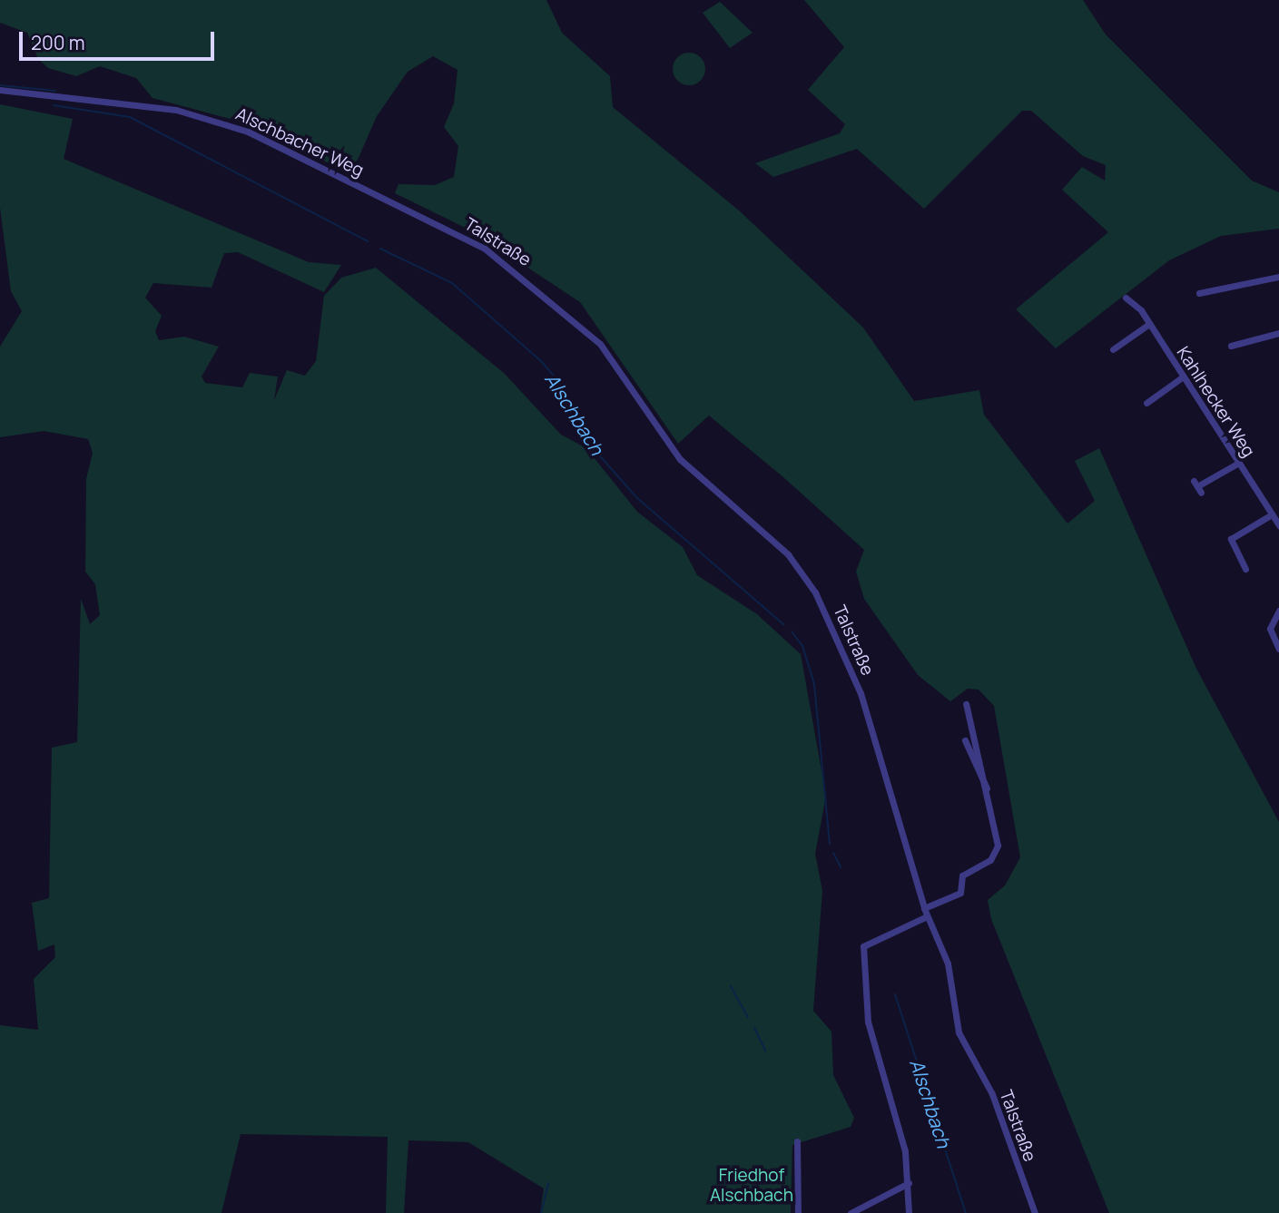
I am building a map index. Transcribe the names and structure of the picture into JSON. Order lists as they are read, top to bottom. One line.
{"streets":{"street":["Alschbacher Weg","Talstraße","Kahlhecker Weg"]},"crossings":[["Alschbacher Weg","Talstraße"]],"water":["Alschbach"],"parks":["Friedhof Alschbach"],"scale_bar":"200 m"}
